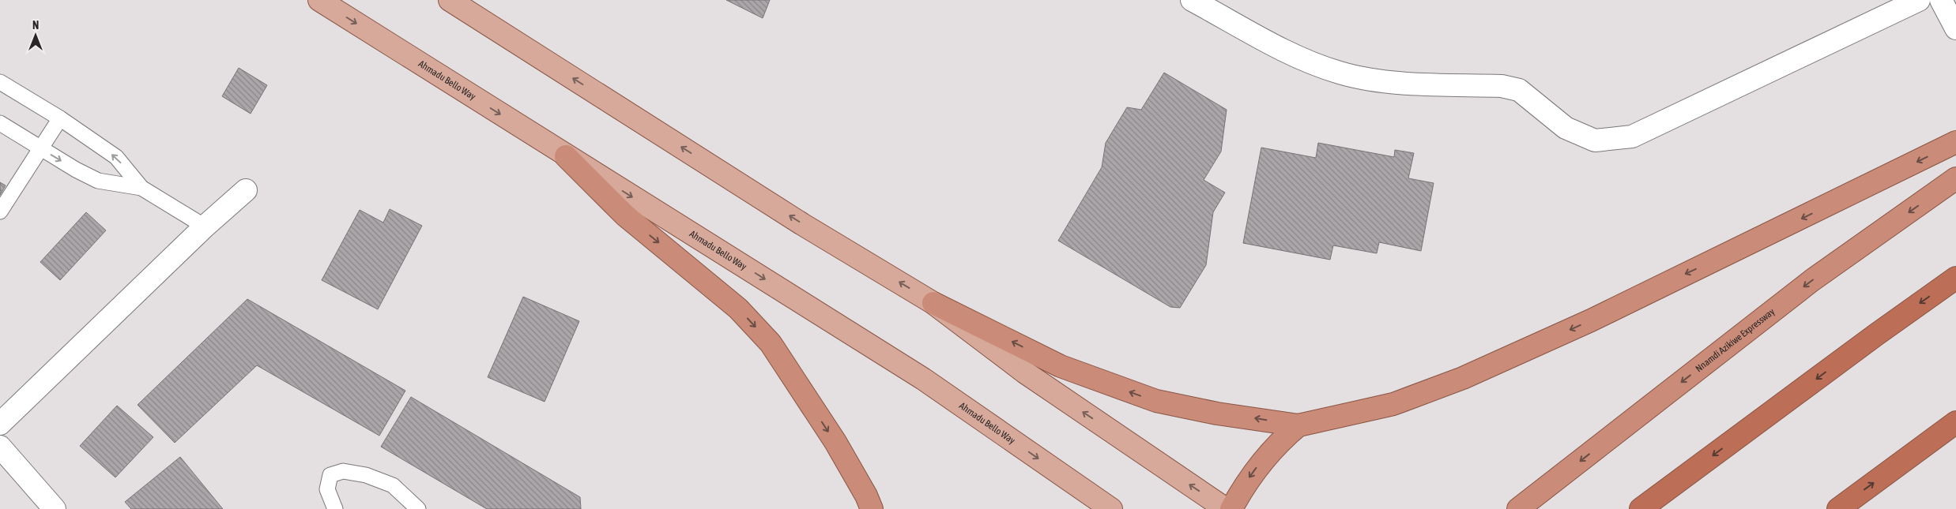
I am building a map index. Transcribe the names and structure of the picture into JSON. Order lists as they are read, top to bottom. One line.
{"streets":{"highway":["Nnamdi Azikiwe Expressway"],"main road":["Ahmadu Bello Way"]},"north":"top"}
